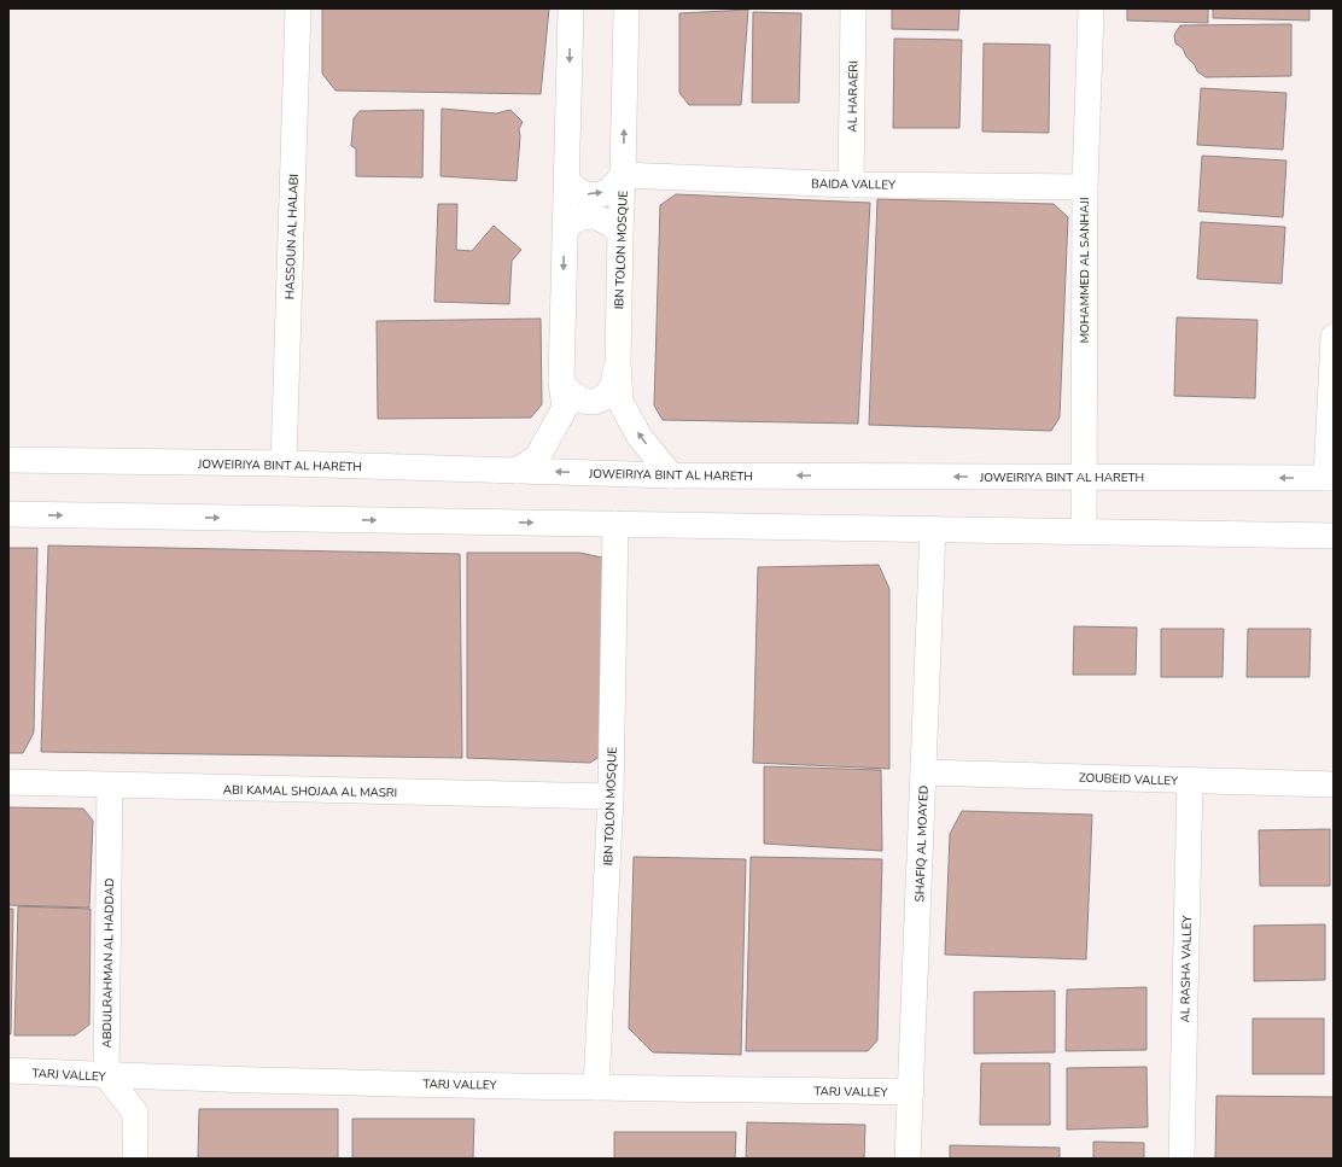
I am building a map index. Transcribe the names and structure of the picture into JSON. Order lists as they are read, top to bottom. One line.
{"streets":{"street":["AL HARAERI","BAIDA VALLEY","HASSOUN AL HALABI","IBN TOLON MOSQUE","MOHAMMED AL SANHAJI","JOWEIRIYA BINT AL HARETH","ZOUBEID VALLEY","ABI KAMAL SHOJAA AL MASRI","SHAFIQ AL MOAYED","ABDULRAHMAN AL HADDAD","AL RASHA VALLEY","TARJ VALLEY"]},"crossings":[["AL HARAERI","BAIDA VALLEY"],["BAIDA VALLEY","IBN TOLON MOSQUE"],["BAIDA VALLEY","MOHAMMED AL SANHAJI"],["HASSOUN AL HALABI","JOWEIRIYA BINT AL HARETH"],["IBN TOLON MOSQUE","JOWEIRIYA BINT AL HARETH"],["IBN TOLON MOSQUE","ABI KAMAL SHOJAA AL MASRI"],["IBN TOLON MOSQUE","TARJ VALLEY"],["MOHAMMED AL SANHAJI","JOWEIRIYA BINT AL HARETH"],["ZOUBEID VALLEY","SHAFIQ AL MOAYED"],["ZOUBEID VALLEY","AL RASHA VALLEY"],["ABI KAMAL SHOJAA AL MASRI","ABDULRAHMAN AL HADDAD"],["SHAFIQ AL MOAYED","TARJ VALLEY"],["ABDULRAHMAN AL HADDAD","TARJ VALLEY"]]}
